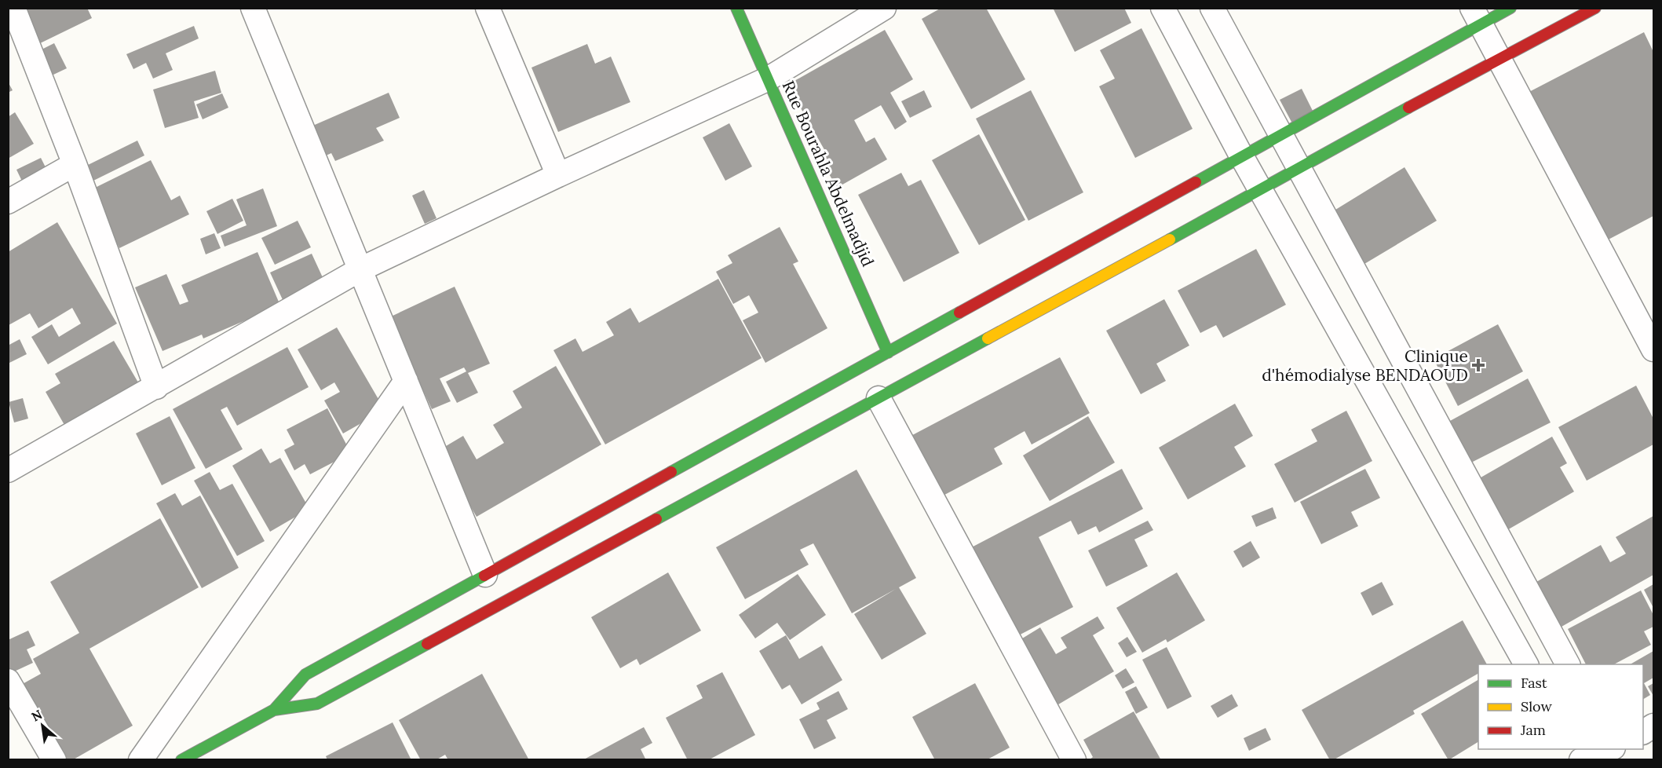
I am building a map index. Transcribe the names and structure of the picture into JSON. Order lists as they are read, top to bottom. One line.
{"streets":{"street":["Rue Bourahla Abdelmadjid"]},"places":{"health":["Clinique d'hémodialyse BENDAOUD"]},"legend":["Fast","Slow","Jam"],"north":"top left"}
